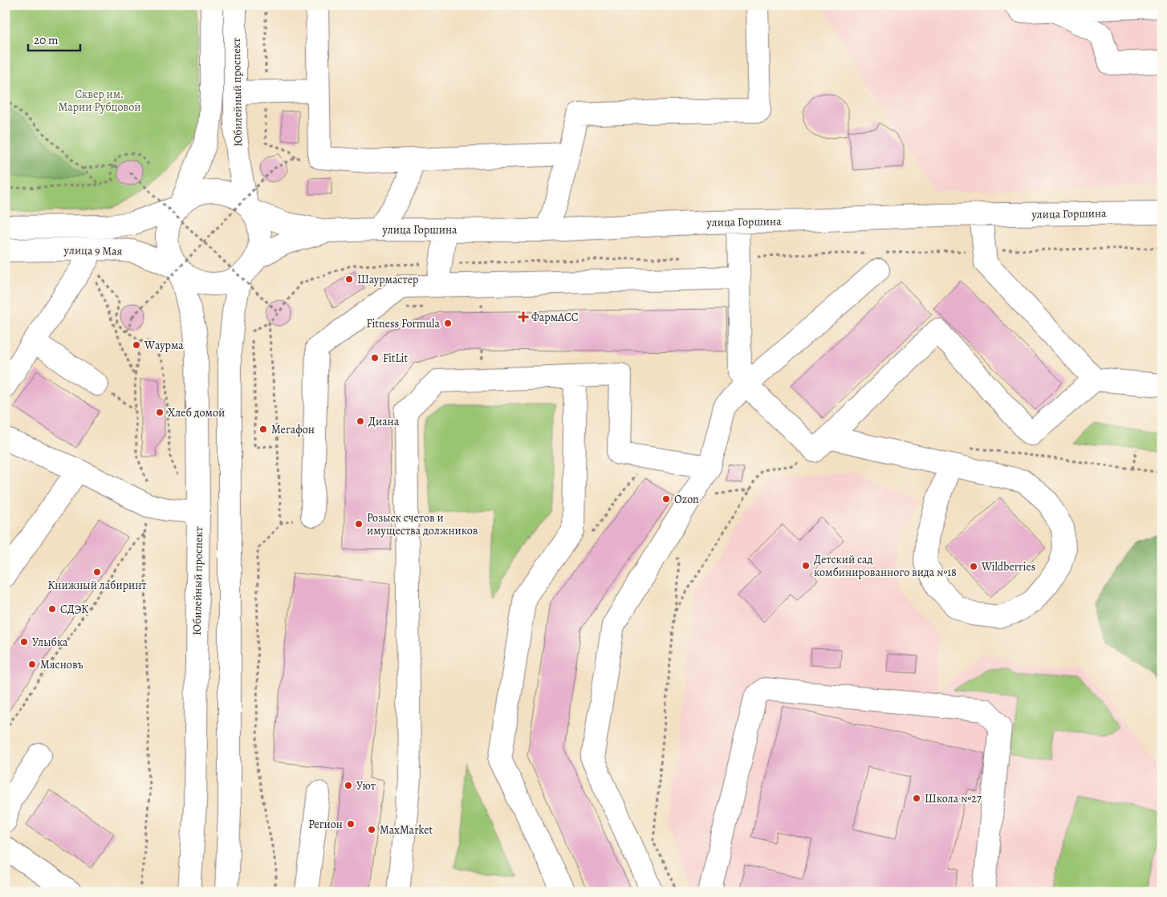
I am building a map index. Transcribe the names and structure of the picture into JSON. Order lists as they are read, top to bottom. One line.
{"streets":{"main road":["Юбилейный проспект","улица Горшина","улица 9 Мая"]},"crossings":[["Юбилейный проспект","улица Горшина"],["Юбилейный проспект","улица 9 Мая"],["улица Горшина","улица 9 Мая"]],"parks":["Сквер им. Марии Рубцовой"],"places":{"other":["Шаурмастер","Fitness Formula","Wаурма","FitLit","Хлеб домой","Диана","Мегафон","Ozon","Розыск счетов и имущества должников","Детский сад комбинированного вида №18","Wildberries","Книжный лабиринт","СДЭК","Улыбка","Мясновъ","Уют","Школа №27","Регион","MaxMarket"],"health":["ФармАСС"]},"scale_bar":"20 m"}
